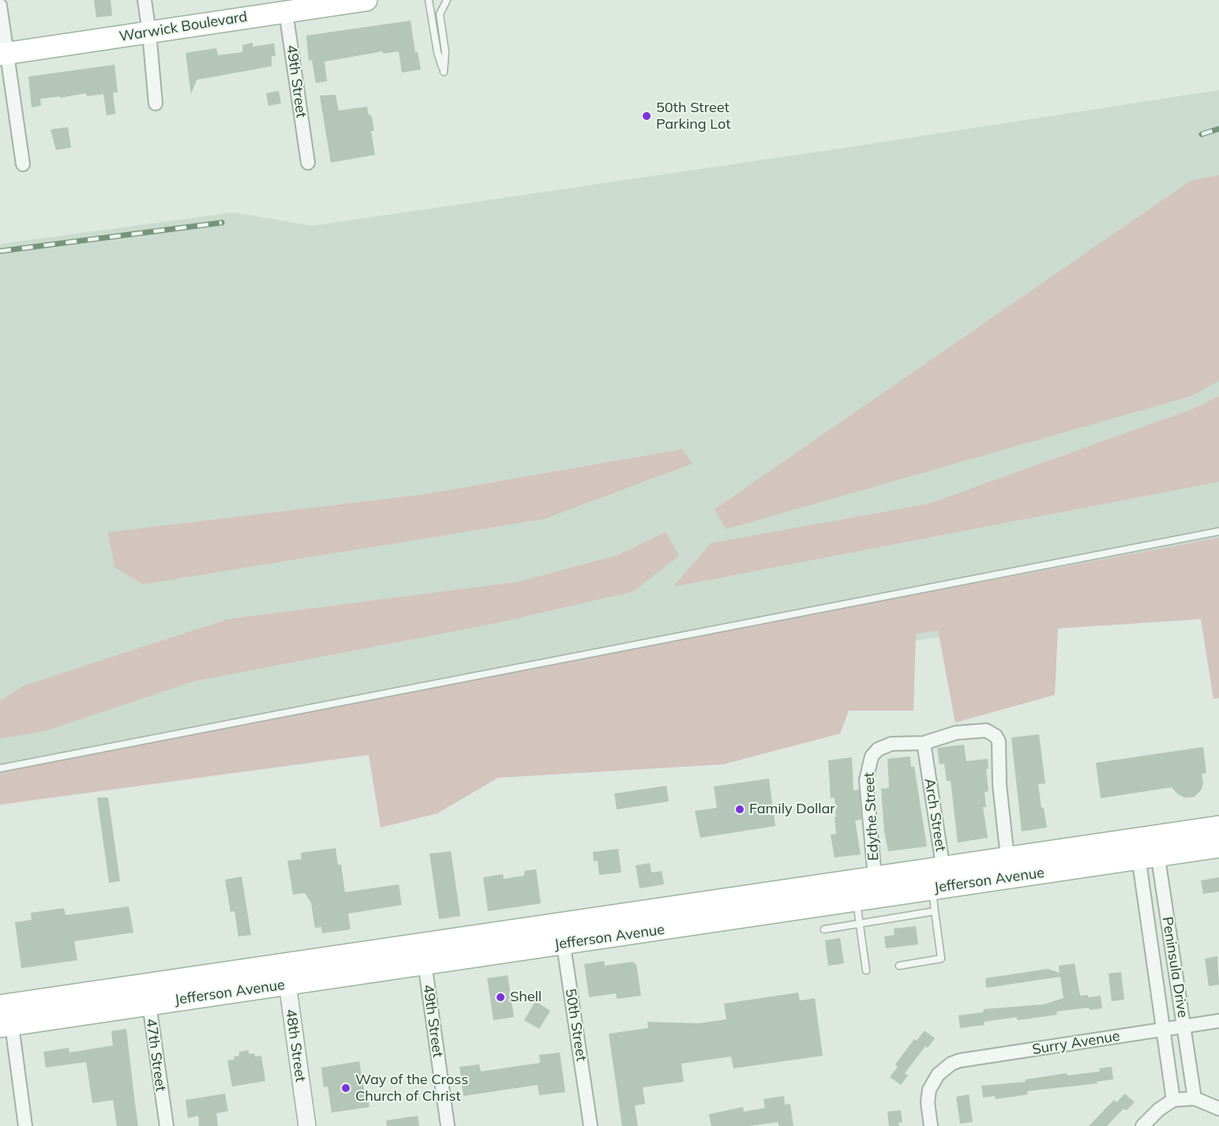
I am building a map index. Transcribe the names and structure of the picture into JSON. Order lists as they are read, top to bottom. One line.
{"streets":{"main road":["Warwick Boulevard","Jefferson Avenue"],"street":["49th Street","Arch Street","Edythe Street","Peninsula Drive","50th Street","Surry Avenue","48th Street","47th Street"]},"crossings":[["Warwick Boulevard","49th Street"],["49th Street","Jefferson Avenue"],["Arch Street","Edythe Street"],["Arch Street","Jefferson Avenue"],["Edythe Street","Jefferson Avenue"],["Jefferson Avenue","Peninsula Drive"],["Jefferson Avenue","50th Street"],["Jefferson Avenue","48th Street"],["Jefferson Avenue","47th Street"],["Peninsula Drive","Surry Avenue"]],"places":["50th Street Parking Lot","Family Dollar","Shell","Way of the Cross Church of Christ"]}
